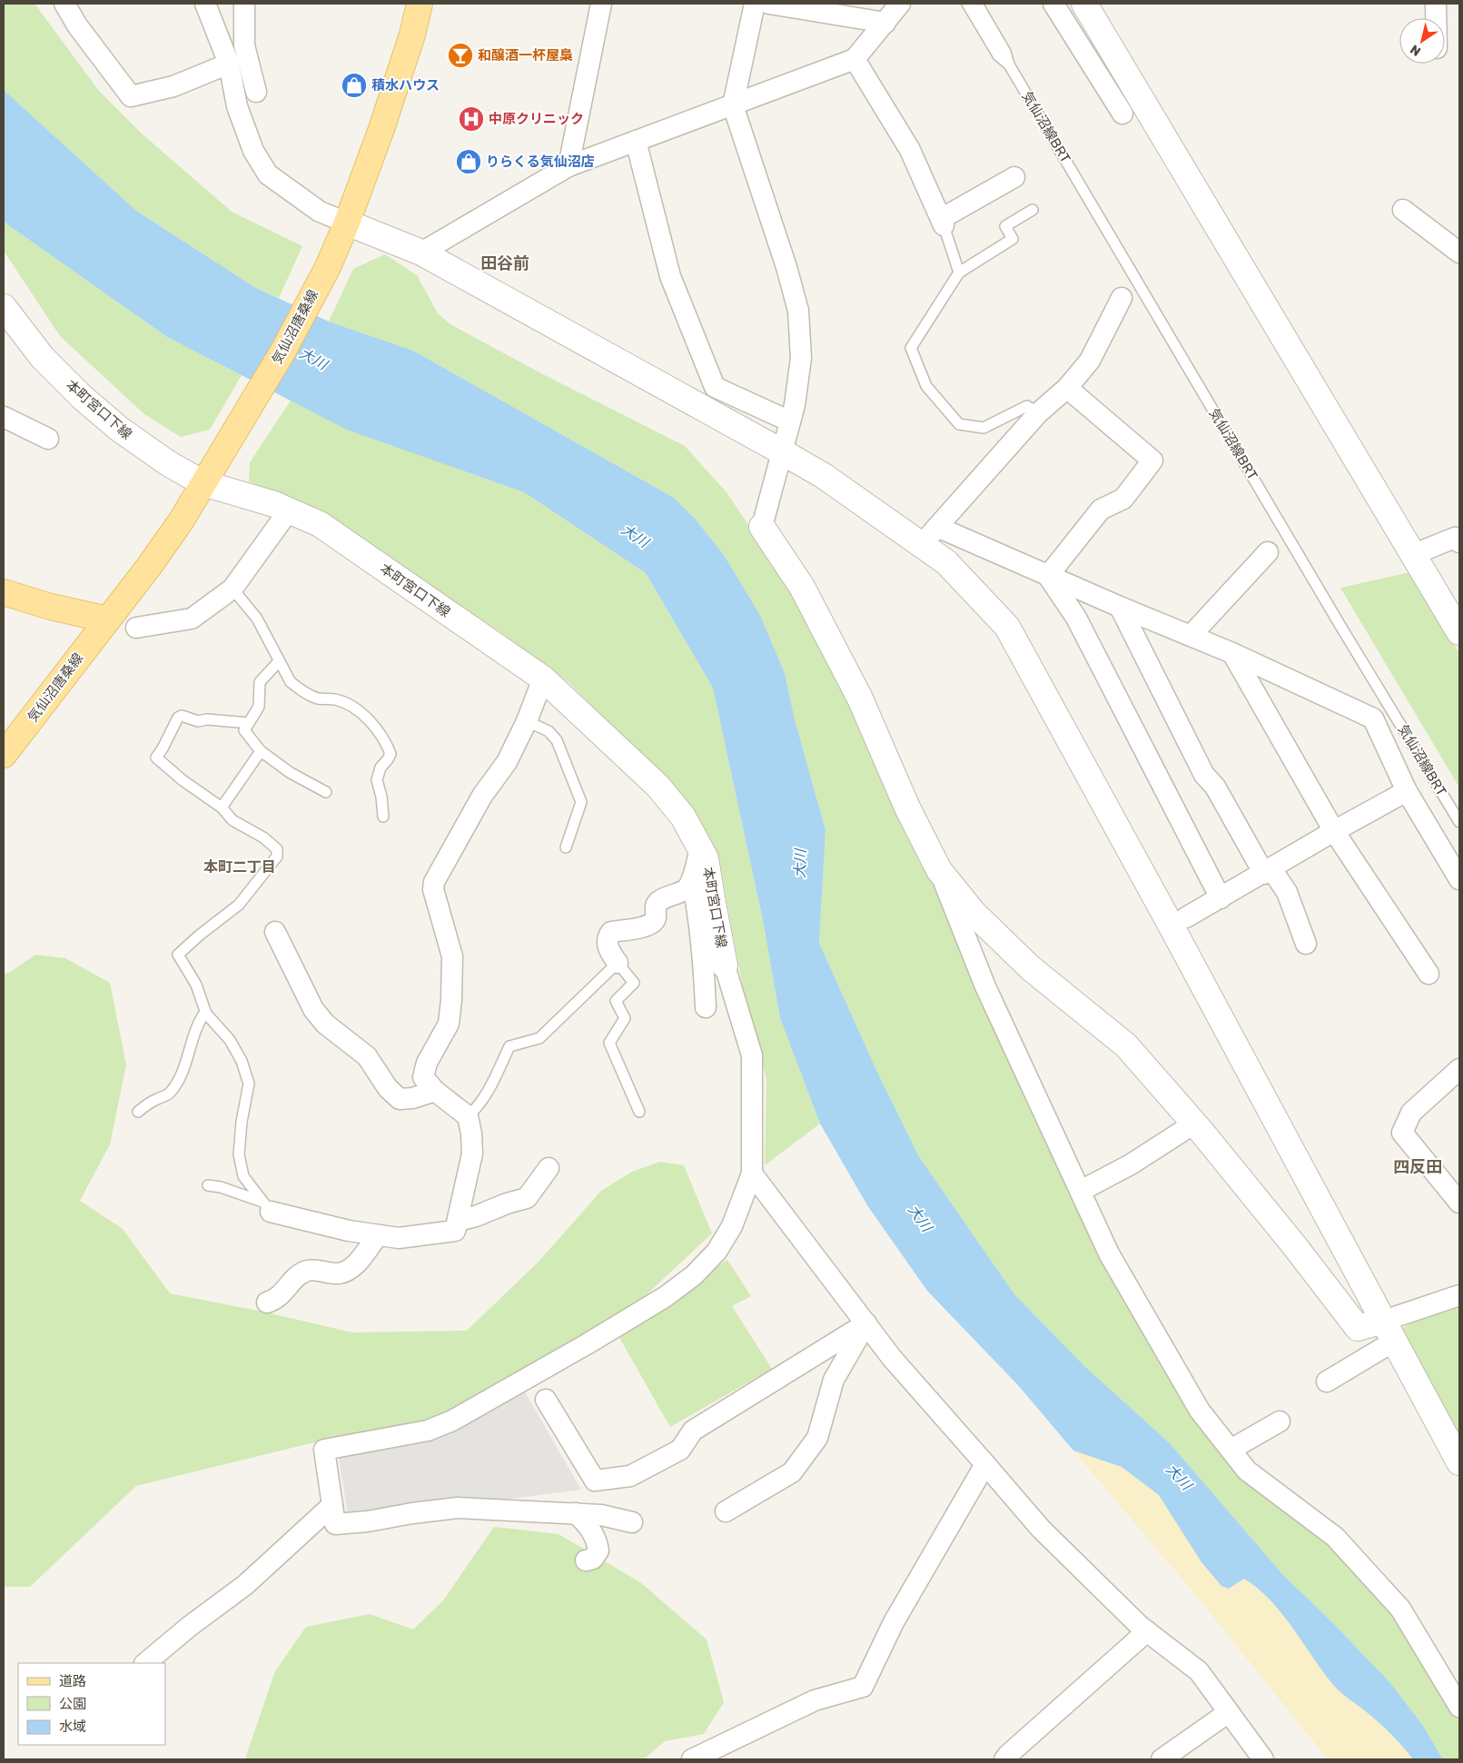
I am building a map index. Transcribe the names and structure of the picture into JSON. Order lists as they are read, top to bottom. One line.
{"streets":{"main road":["気仙沼唐桑線"],"street":["本町宮口下線"],"lane":["気仙沼線BRT"]},"crossings":[["気仙沼唐桑線","本町宮口下線"]],"districts":["田谷前","本町二丁目","四反田"],"water":["大川"],"places":{"bar":["和醸酒一杯屋梟"],"shop":["積水ハウス","りらくる気仙沼店"],"hospital":["中原クリニック"]},"legend":["道路","公園","水域"],"north":"bottom left"}
